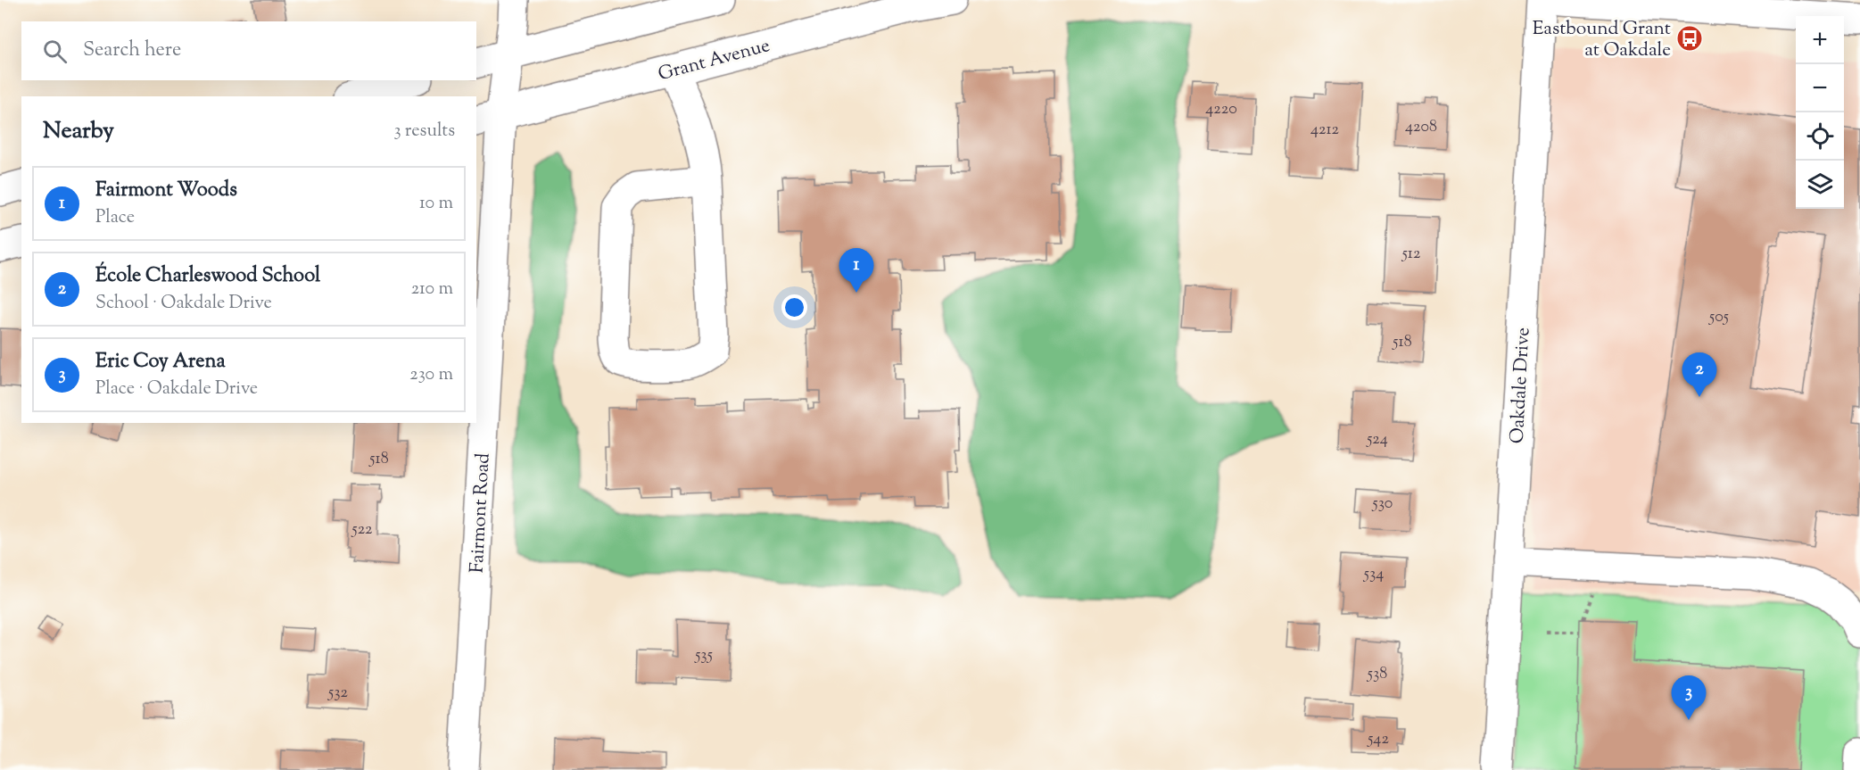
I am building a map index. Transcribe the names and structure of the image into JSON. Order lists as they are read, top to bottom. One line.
{"streets":{"street":["Grant Avenue","Oakdale Drive","Fairmont Road"]},"crossings":[["Grant Avenue","Fairmont Road"]],"places":{"bus stop":["Eastbound Grant at Oakdale"]},"house_numbers":["4220","4208","4212","512","505","518","524","518","530","522","534","535","538","532","542"],"page":{"map_buttons":["+","−"],"search":"Search here","heading":["Nearby","3 results"],"list":[{"mark":"1","name":"Fairmont Woods","note":"Place","value":"10 m"},{"mark":"2","name":"École Charleswood School","note":"School · Oakdale Drive","value":"210 m"},{"mark":"3","name":"Eric Coy Arena","note":"Place · Oakdale Drive","value":"230 m"}],"pins":["1","2","3"]}}
